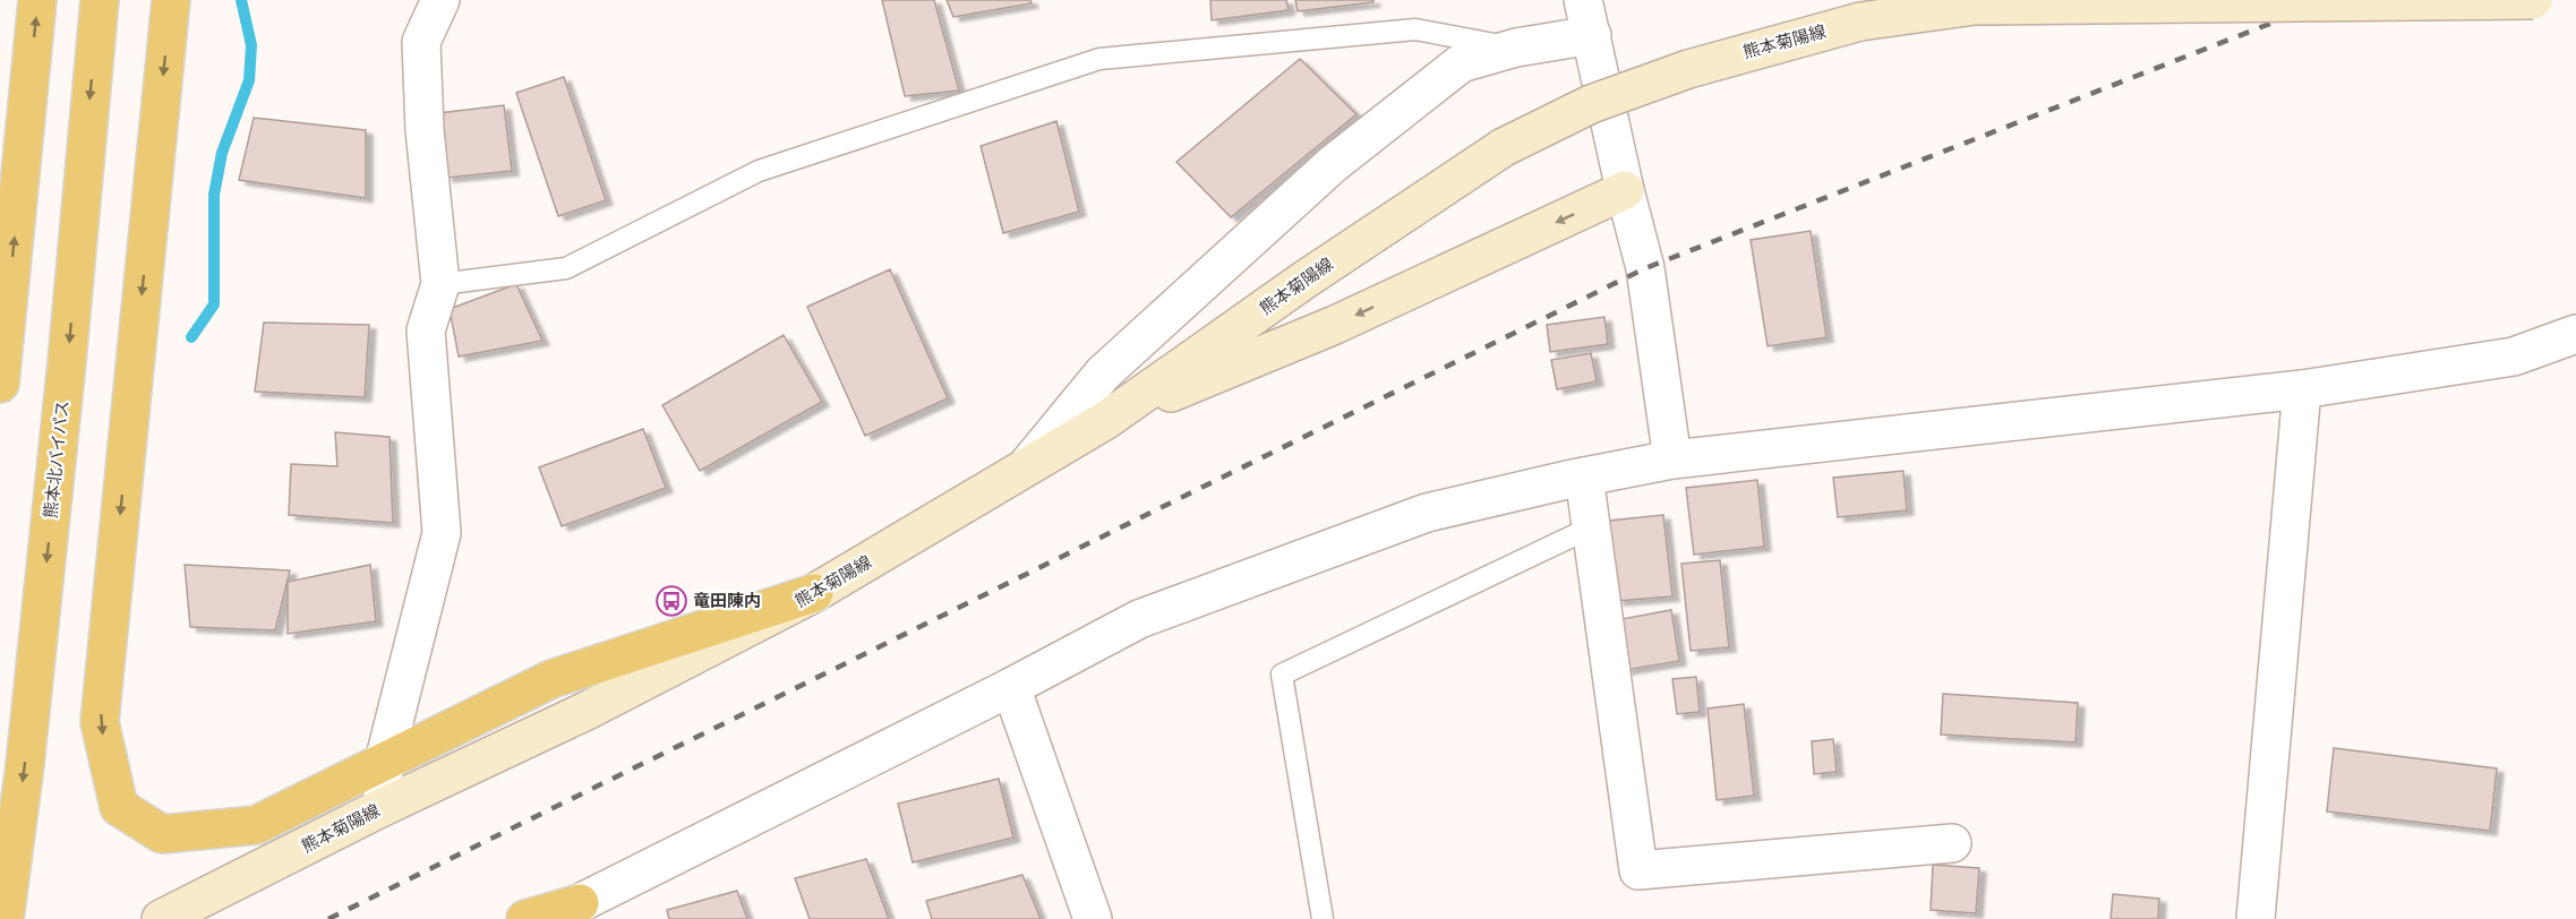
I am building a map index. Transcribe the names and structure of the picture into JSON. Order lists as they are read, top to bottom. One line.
{"streets":{"highway":["熊本北バイパス"],"main road":["熊本菊陽線"]},"places":{"bus stop":["竜田陳内"]}}
